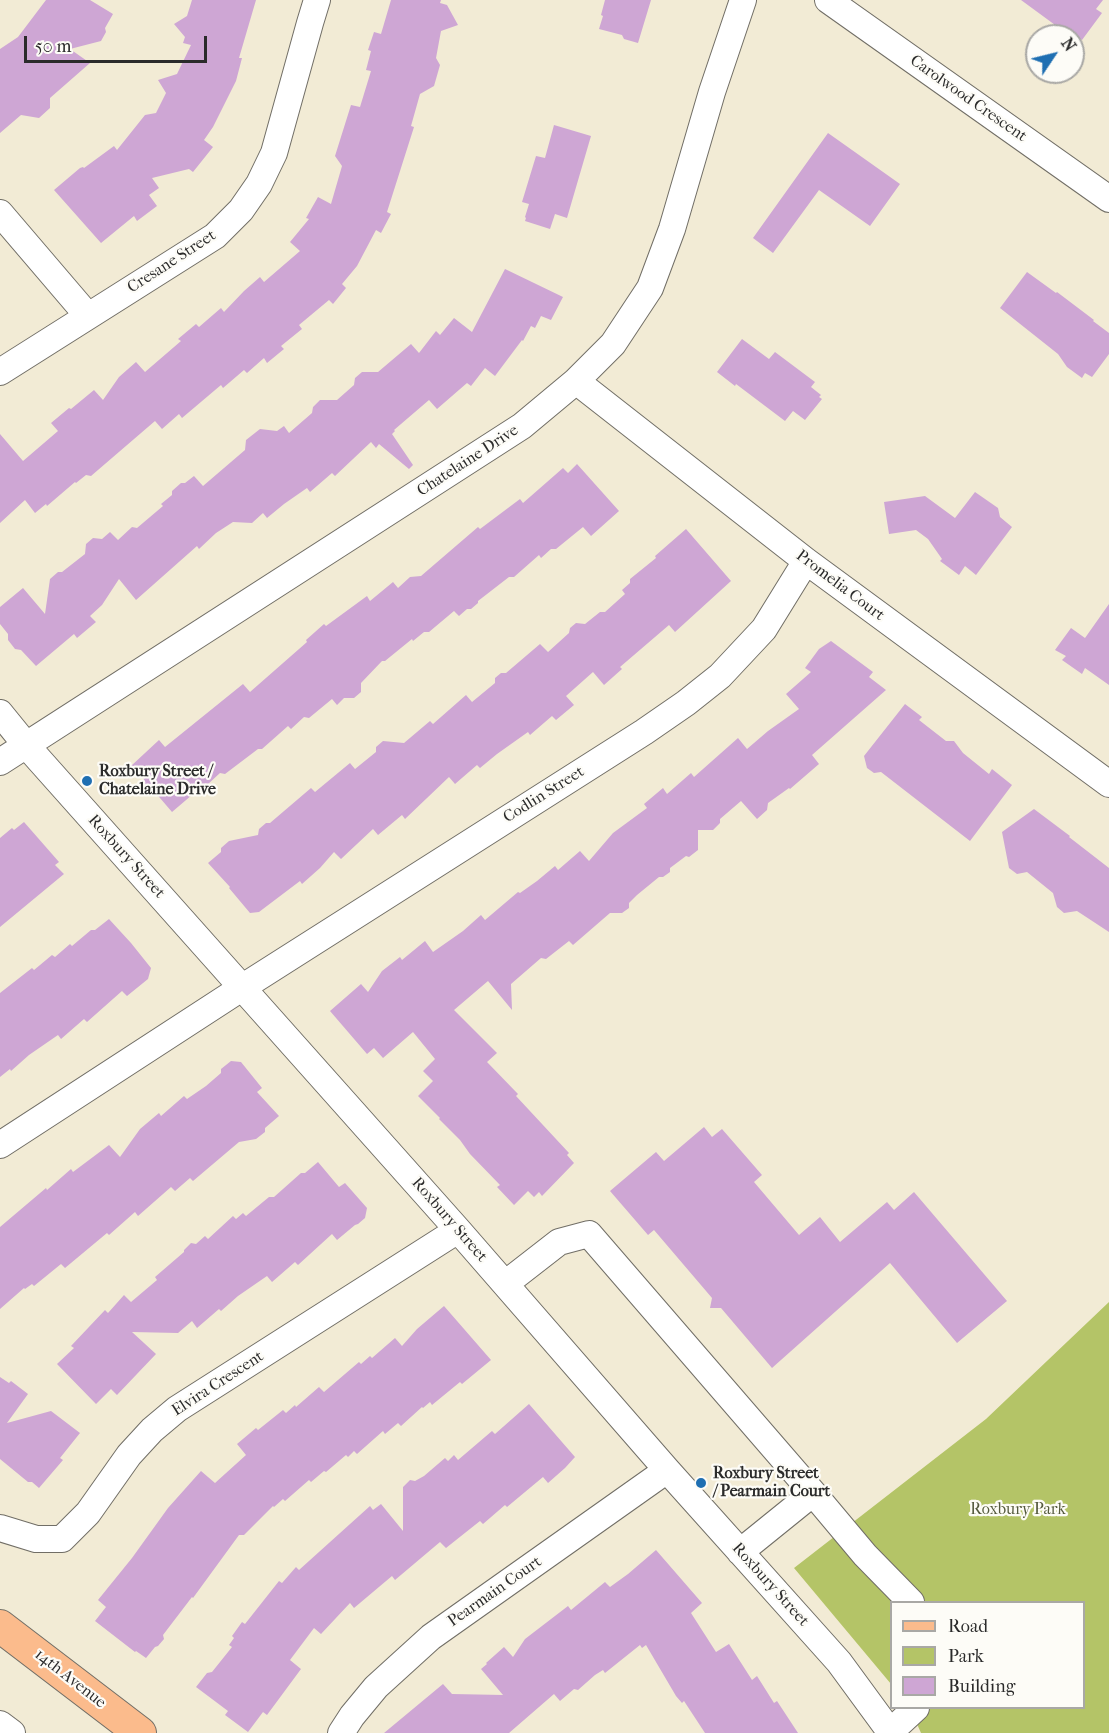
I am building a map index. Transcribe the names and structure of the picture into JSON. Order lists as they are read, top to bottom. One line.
{"streets":{"main road":["14th Avenue"],"street":["Carolwood Crescent","Cresane Street","Chatelaine Drive","Promelia Court","Codlin Street","Roxbury Street","Elvira Crescent","Pearmain Court"]},"crossings":[["Chatelaine Drive","Promelia Court"],["Chatelaine Drive","Roxbury Street"],["Promelia Court","Codlin Street"],["Codlin Street","Roxbury Street"],["Roxbury Street","Elvira Crescent"],["Roxbury Street","Pearmain Court"]],"parks":["Roxbury Park"],"places":["Roxbury Street / Chatelaine Drive","Roxbury Street / Pearmain Court"],"legend":["Road","Park","Building"],"scale_bar":"50 m","north":"top right"}
